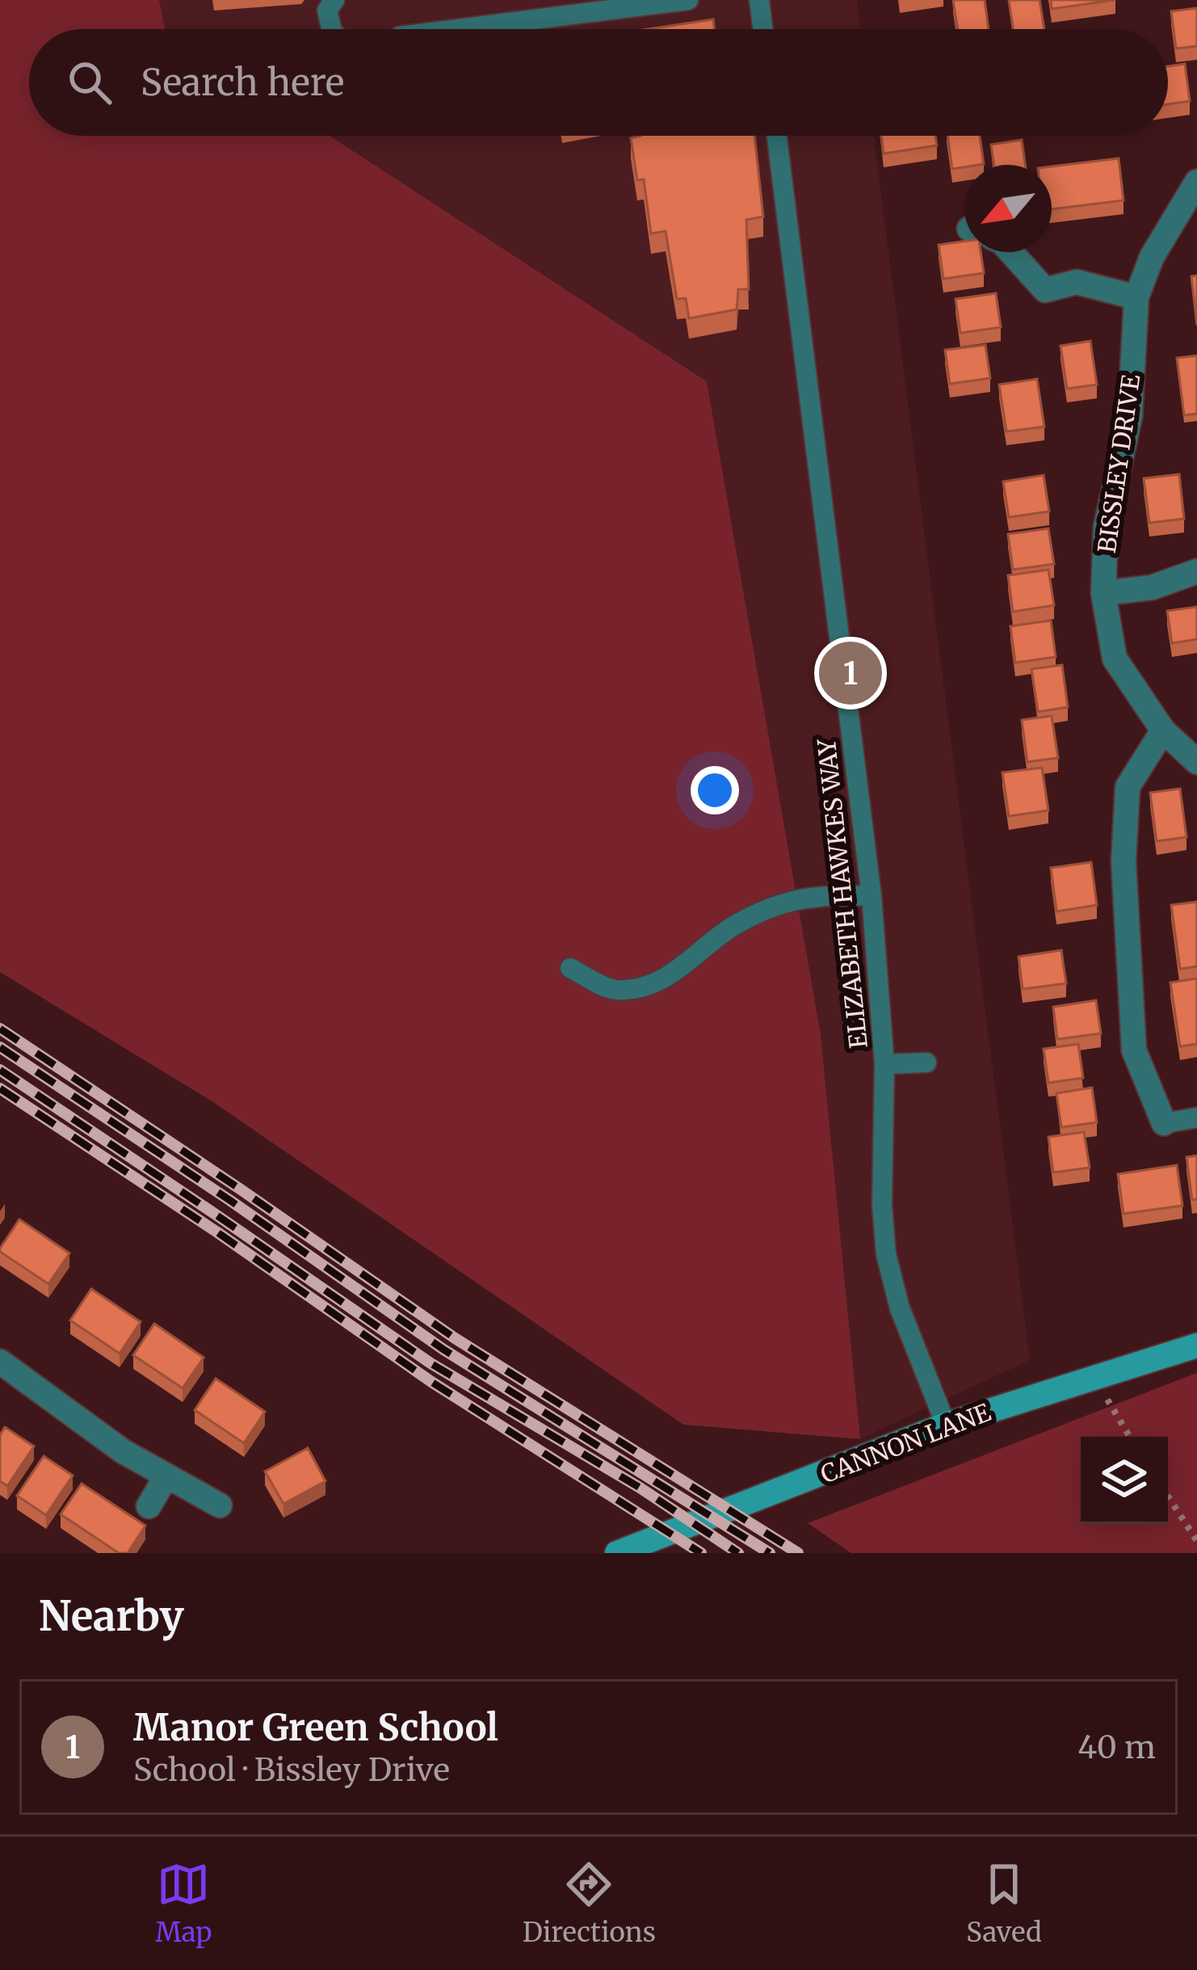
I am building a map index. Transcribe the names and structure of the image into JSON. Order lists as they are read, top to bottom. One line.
{"streets":{"street":["BISSLEY DRIVE","CANNON LANE"],"lane":["ELIZABETH HAWKES WAY"]},"crossings":[["ELIZABETH HAWKES WAY","CANNON LANE"]],"north":"bottom left","page":{"search":"Search here","pins":"1","heading":"Nearby","list":[{"mark":"1","name":"Manor Green School","note":"School · Bissley Drive","value":"40 m"}],"nav":["Map","Directions","Saved"]}}
